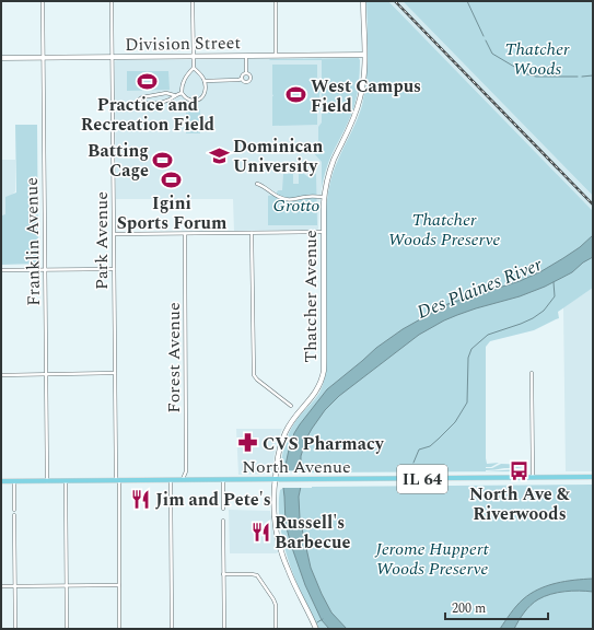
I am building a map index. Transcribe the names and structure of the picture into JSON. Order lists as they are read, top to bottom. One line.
{"streets":{"main road":["North Avenue","IL 64"],"street":["Division Street","Park Avenue","Franklin Avenue","Thatcher Avenue","Forest Avenue"]},"crossings":[["Division Street","Park Avenue"],["Division Street","Franklin Avenue"],["Division Street","Thatcher Avenue"],["Park Avenue","North Avenue"],["Franklin Avenue","North Avenue"],["Thatcher Avenue","North Avenue"],["Forest Avenue","North Avenue"]],"water":["Des Plaines River"],"parks":["Thatcher Woods","Grotto","Thatcher Woods Preserve","Jerome Huppert Woods Preserve"],"places":{"sports":["Practice and Recreation Field","West Campus Field","Batting Cage","Igini Sports Forum"],"school or university":["Dominican University"],"pharmacy":["CVS Pharmacy"],"bus stop":["North Ave & Riverwoods"],"restaurant":["Jim and Pete's","Russell's Barbecue"]},"scale_bar":"200 m"}
